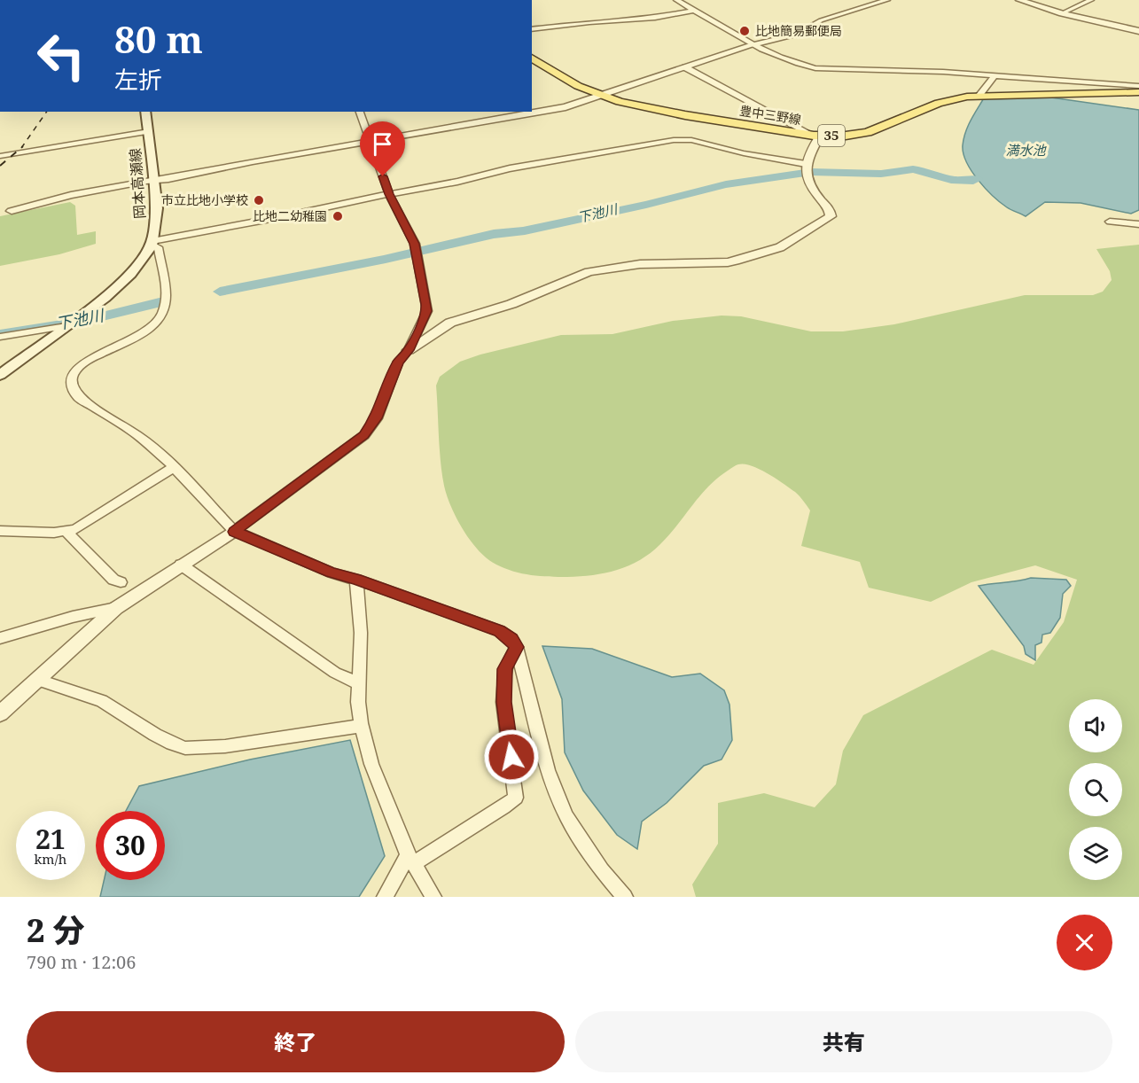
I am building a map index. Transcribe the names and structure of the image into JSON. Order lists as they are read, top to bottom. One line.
{"streets":{"main road":["豊中三野線","35","岡本高瀬線"]},"water":["満水池","下池川"],"places":["比地簡易郵便局","市立比地小学校","比地二幼稚園"],"page":{"turn":["80 m","左折"],"speed":"21 km/h","limit":"30","heading":["2 分","790 m · 12:06"],"buttons":["終了","共有"]}}
